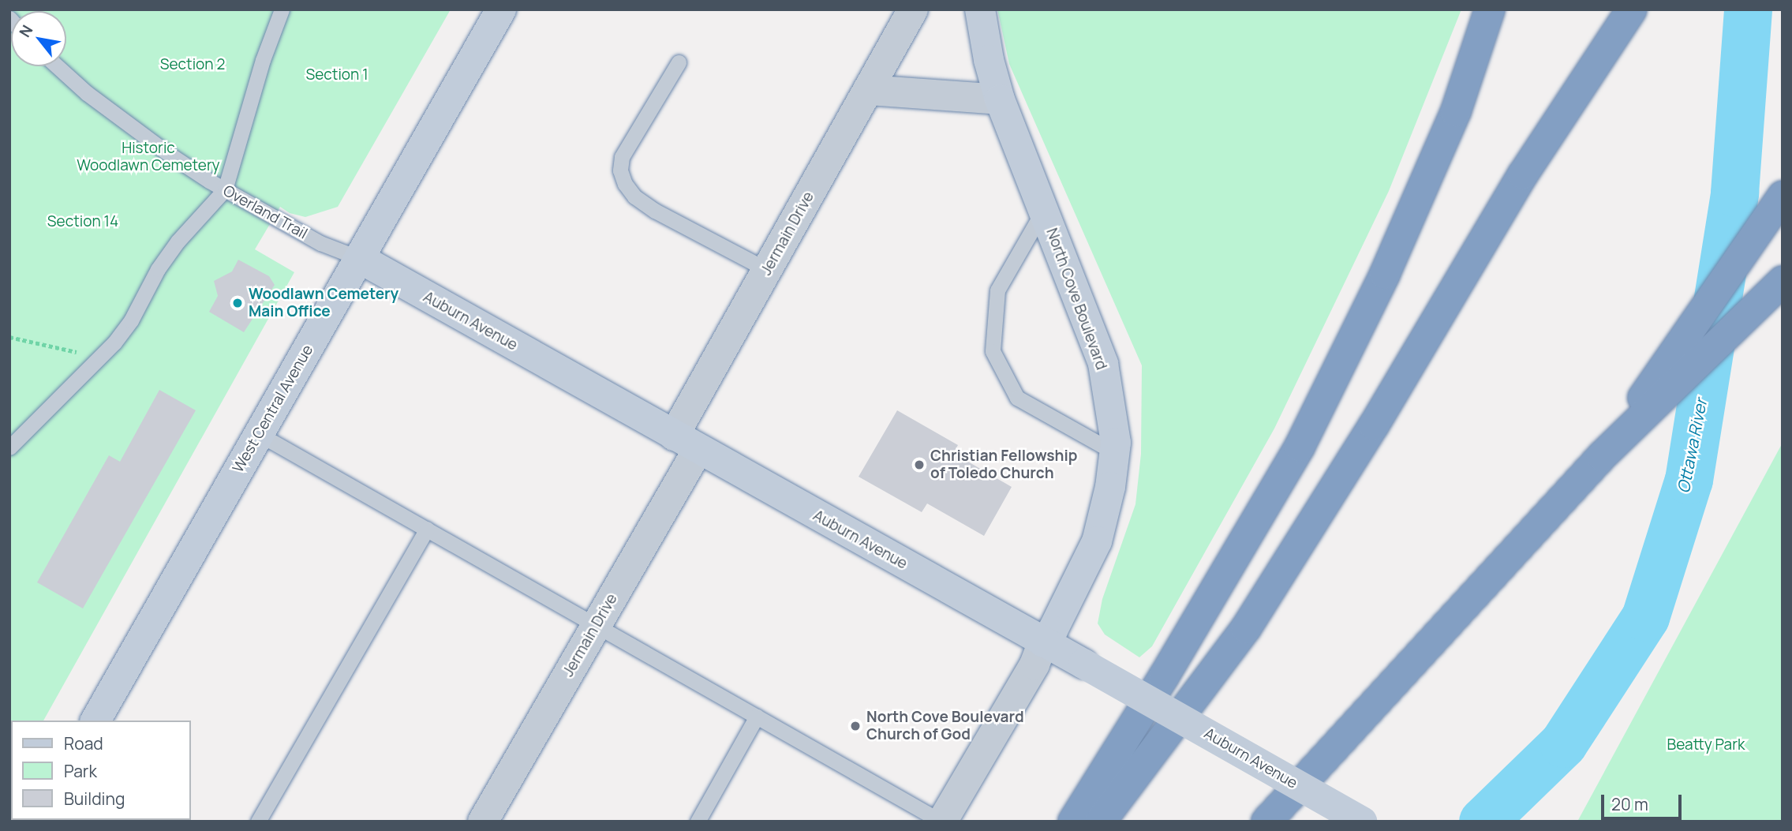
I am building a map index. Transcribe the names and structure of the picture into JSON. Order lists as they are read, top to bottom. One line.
{"streets":{"street":["Jermain Drive","North Cove Boulevard","Auburn Avenue","West Central Avenue"],"lane":["Overland Trail"]},"crossings":[["Overland Trail","Auburn Avenue"],["Overland Trail","West Central Avenue"],["Jermain Drive","Auburn Avenue"],["North Cove Boulevard","Auburn Avenue"],["Auburn Avenue","West Central Avenue"]],"water":["Ottawa River"],"parks":["Section 2","Section 1","Historic Woodlawn Cemetery","Section 14","Beatty Park"],"places":["Woodlawn Cemetery Main Office","Christian Fellowship of Toledo Church","North Cove Boulevard Church of God"],"legend":["Road","Park","Building"],"scale_bar":"20 m","north":"top left"}
